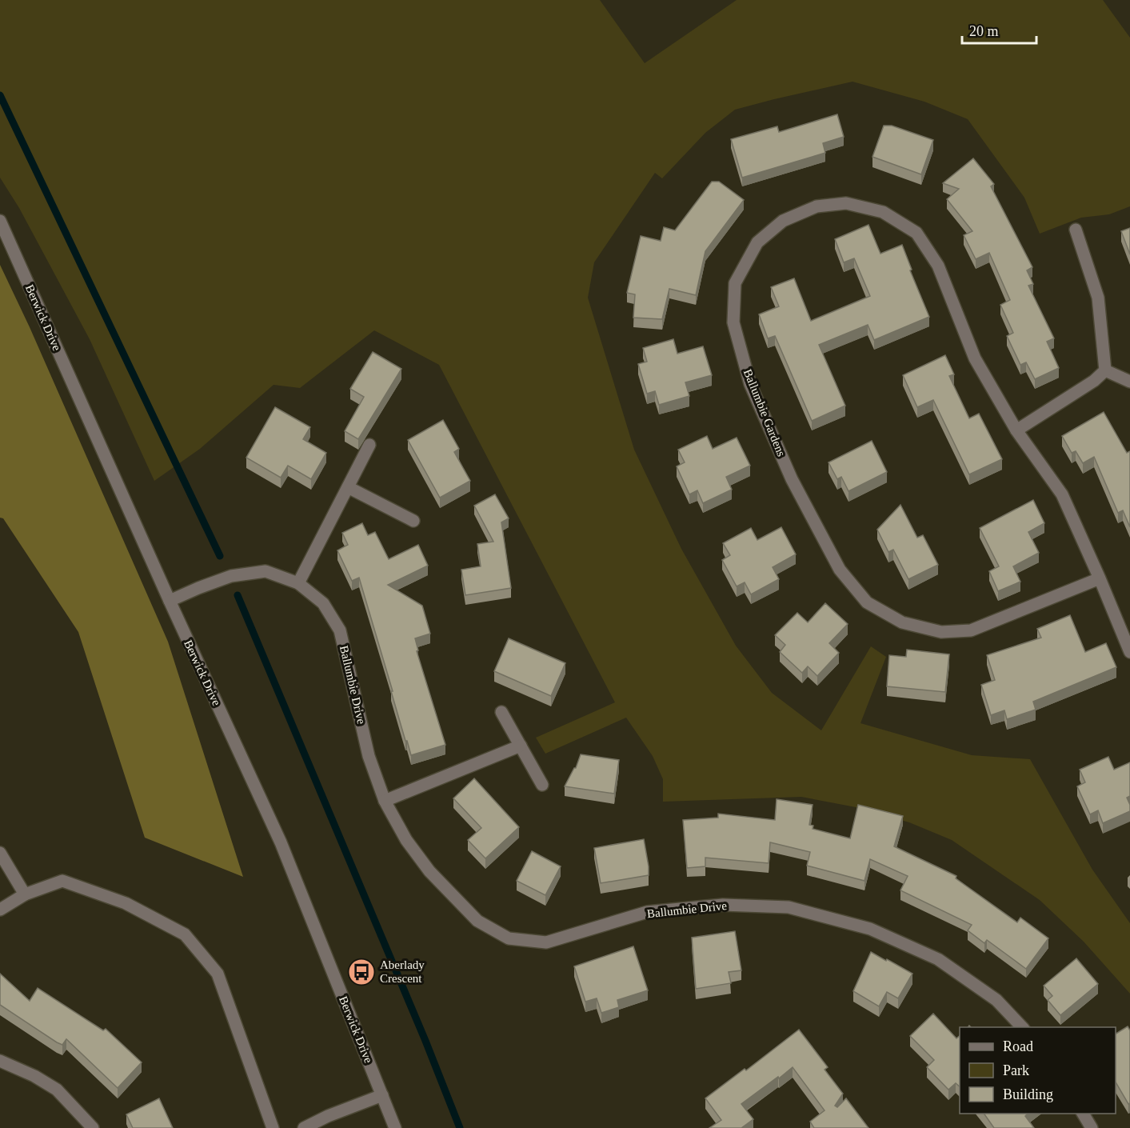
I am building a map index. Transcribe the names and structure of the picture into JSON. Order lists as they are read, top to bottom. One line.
{"streets":{"street":["Berwick Drive","Ballumbie Gardens","Ballumbie Drive"]},"crossings":[["Berwick Drive","Ballumbie Drive"]],"places":{"bus stop":["Aberlady Crescent"]},"legend":["Road","Park","Building"],"scale_bar":"20 m"}
